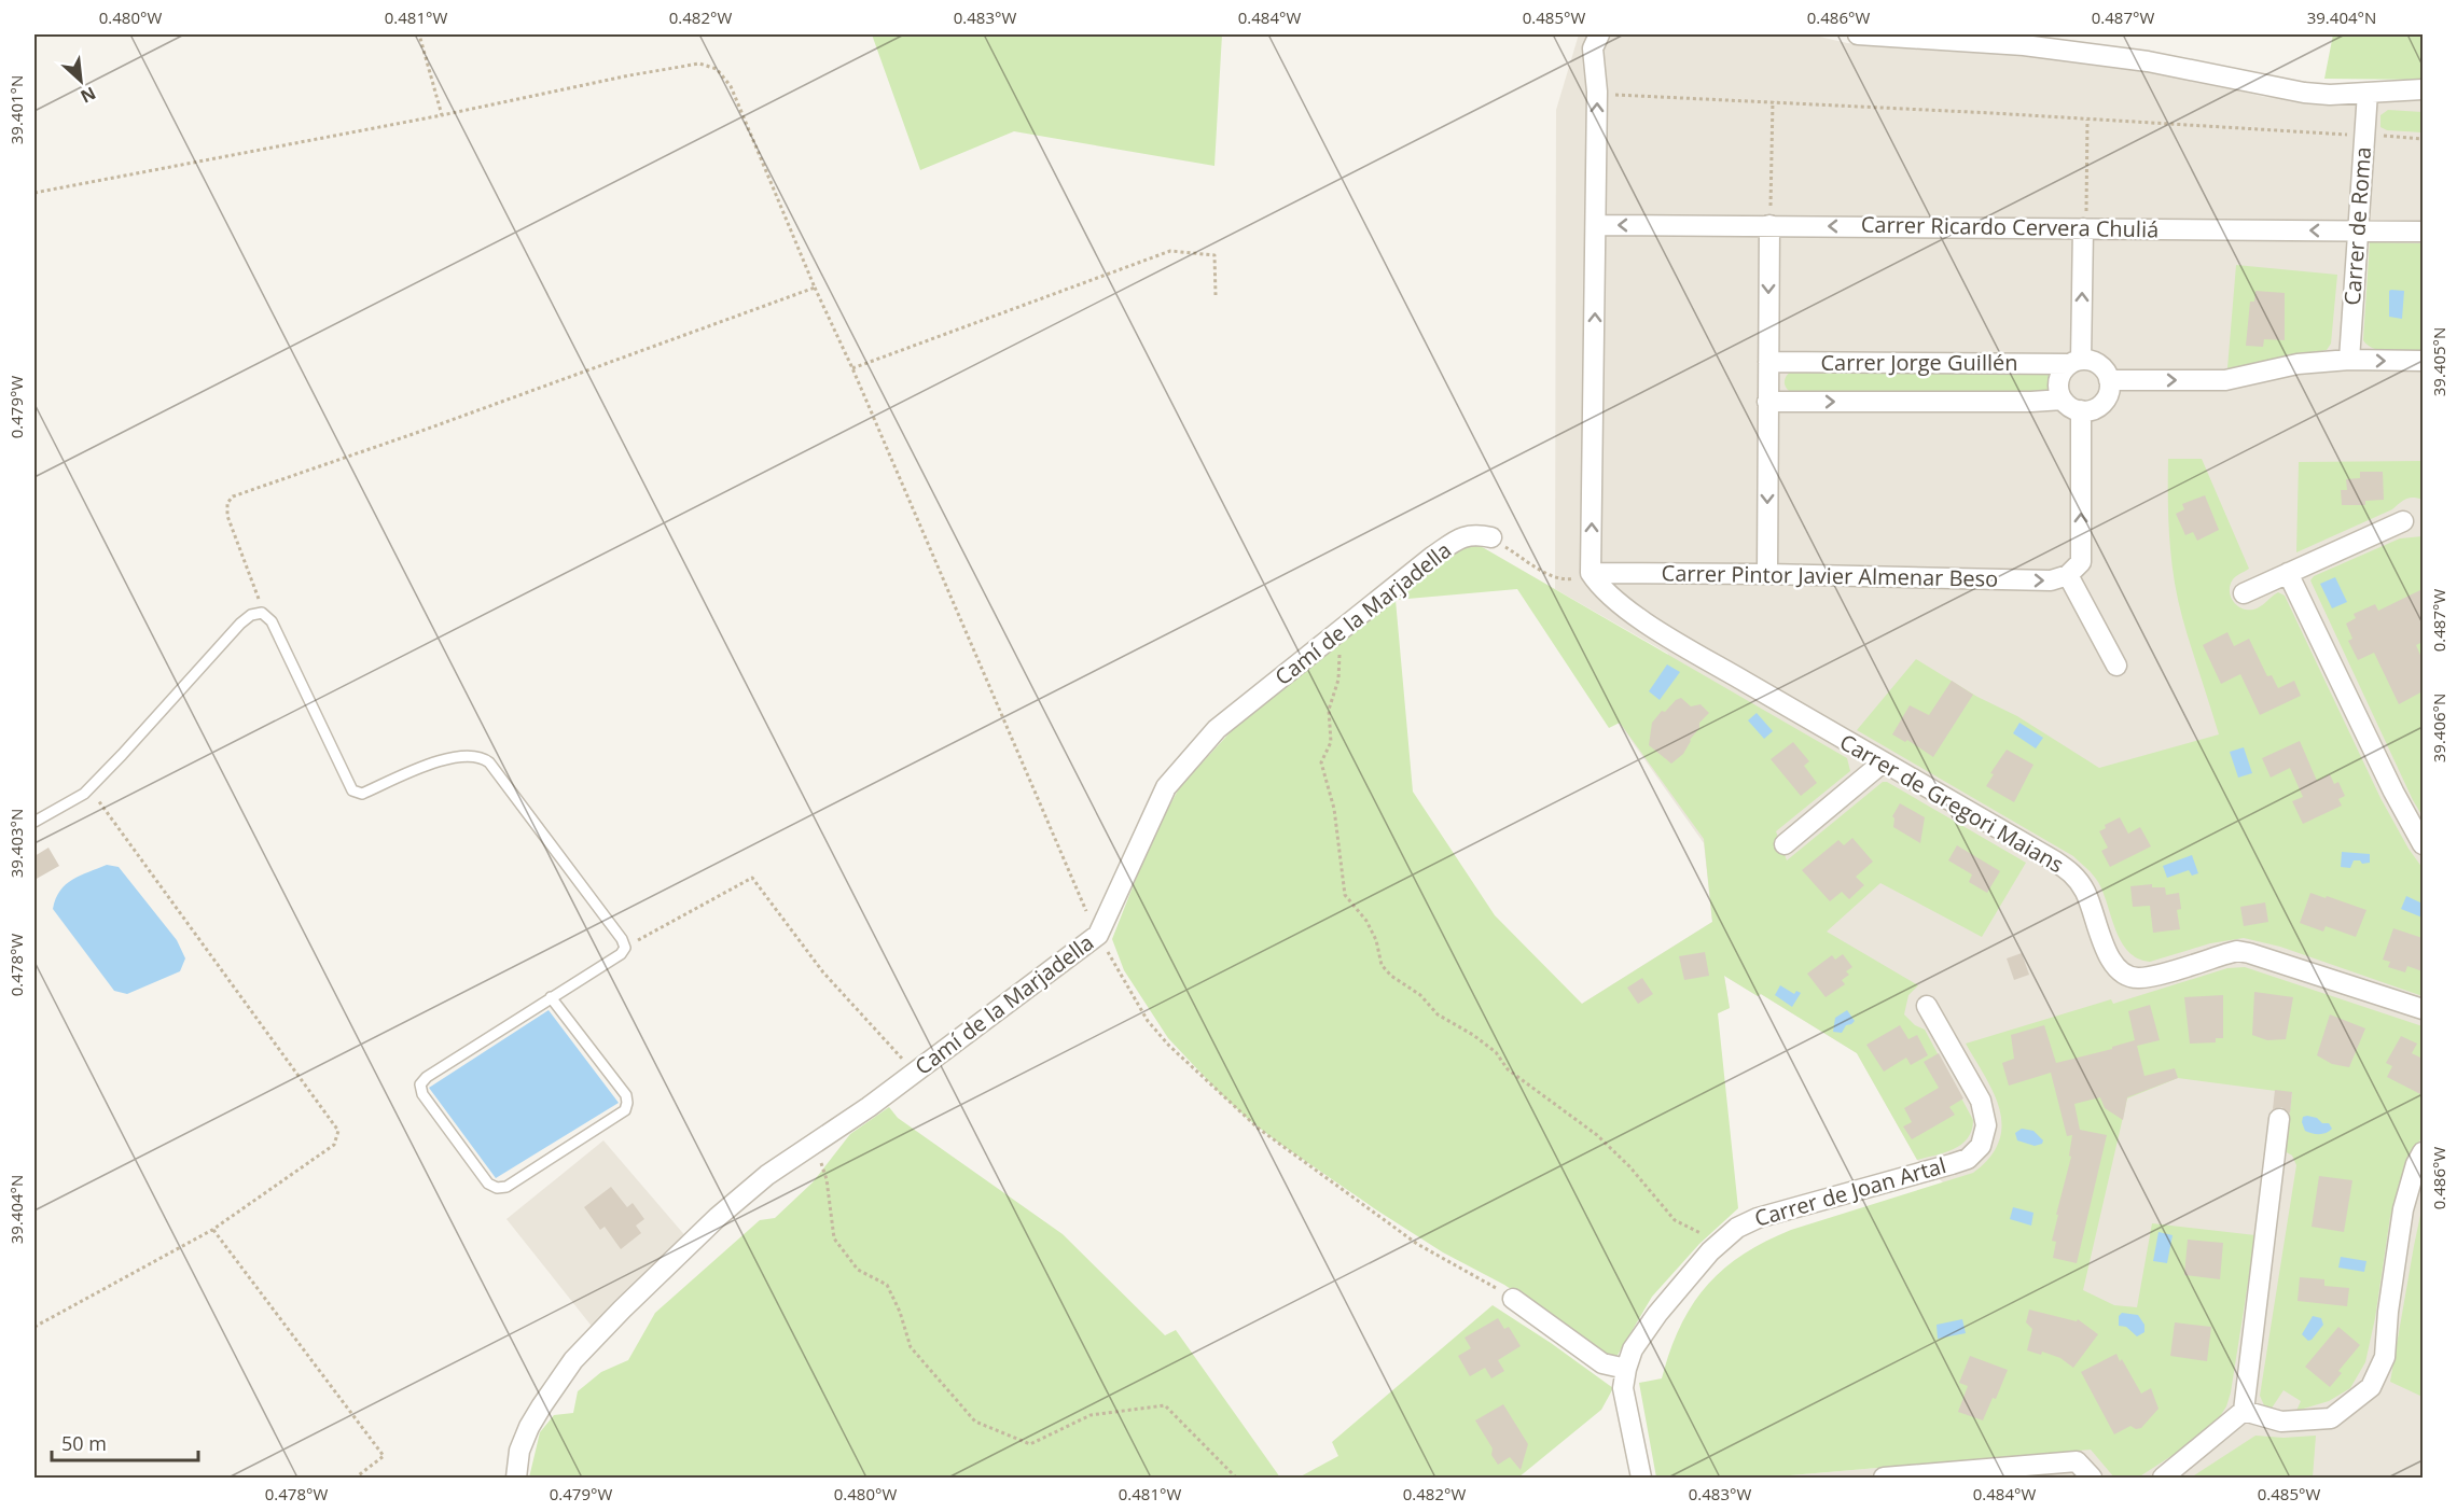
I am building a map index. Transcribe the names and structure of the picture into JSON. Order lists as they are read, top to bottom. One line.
{"streets":{"street":["Carrer de Roma","Carrer Ricardo Cervera Chuliá","Carrer Jorge Guillén","Carrer Pintor Javier Almenar Beso","Camí de la Marjadella","Carrer de Gregori Maians","Carrer de Joan Artal"]},"crossings":[["Carrer de Roma","Carrer Ricardo Cervera Chuliá"],["Carrer Pintor Javier Almenar Beso","Carrer de Gregori Maians"]],"one_way":["Carrer Pintor Javier Almenar Beso"],"scale_bar":"50 m","north":"bottom right","coordinates":["0.480°W","0.481°W","0.482°W","0.483°W","0.484°W","0.485°W","0.486°W","0.487°W","39.404°N","39.401°N","39.405°N","0.479°W","39.406°N","39.403°N","0.478°W"]}
